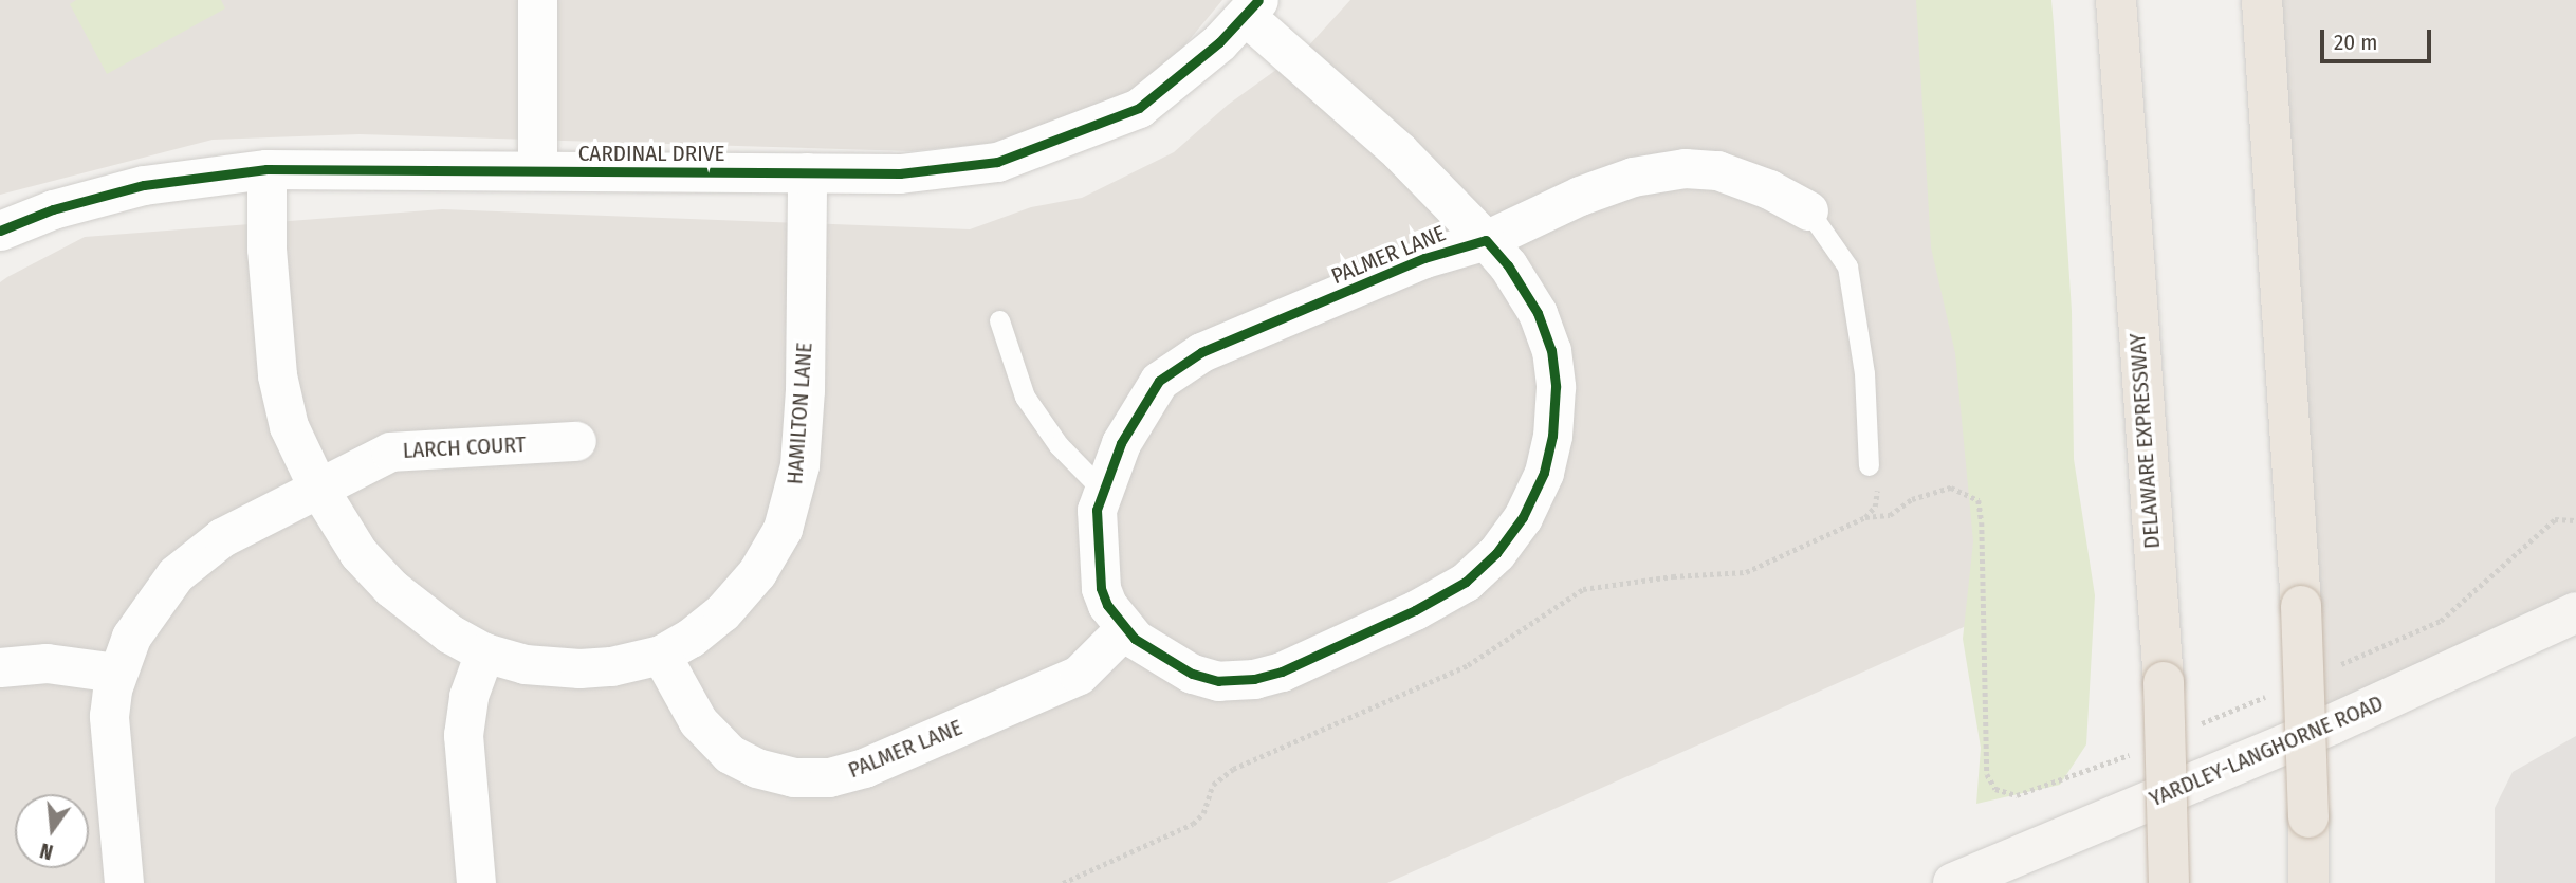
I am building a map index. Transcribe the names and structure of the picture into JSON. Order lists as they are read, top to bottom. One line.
{"streets":{"highway":["DELAWARE EXPRESSWAY"],"main road":["YARDLEY-LANGHORNE ROAD"],"street":["CARDINAL DRIVE","PALMER LANE","HAMILTON LANE","LARCH COURT"]},"crossings":[["CARDINAL DRIVE","PALMER LANE"],["CARDINAL DRIVE","HAMILTON LANE"],["PALMER LANE","HAMILTON LANE"],["HAMILTON LANE","LARCH COURT"]],"scale_bar":"20 m","north":"bottom"}
